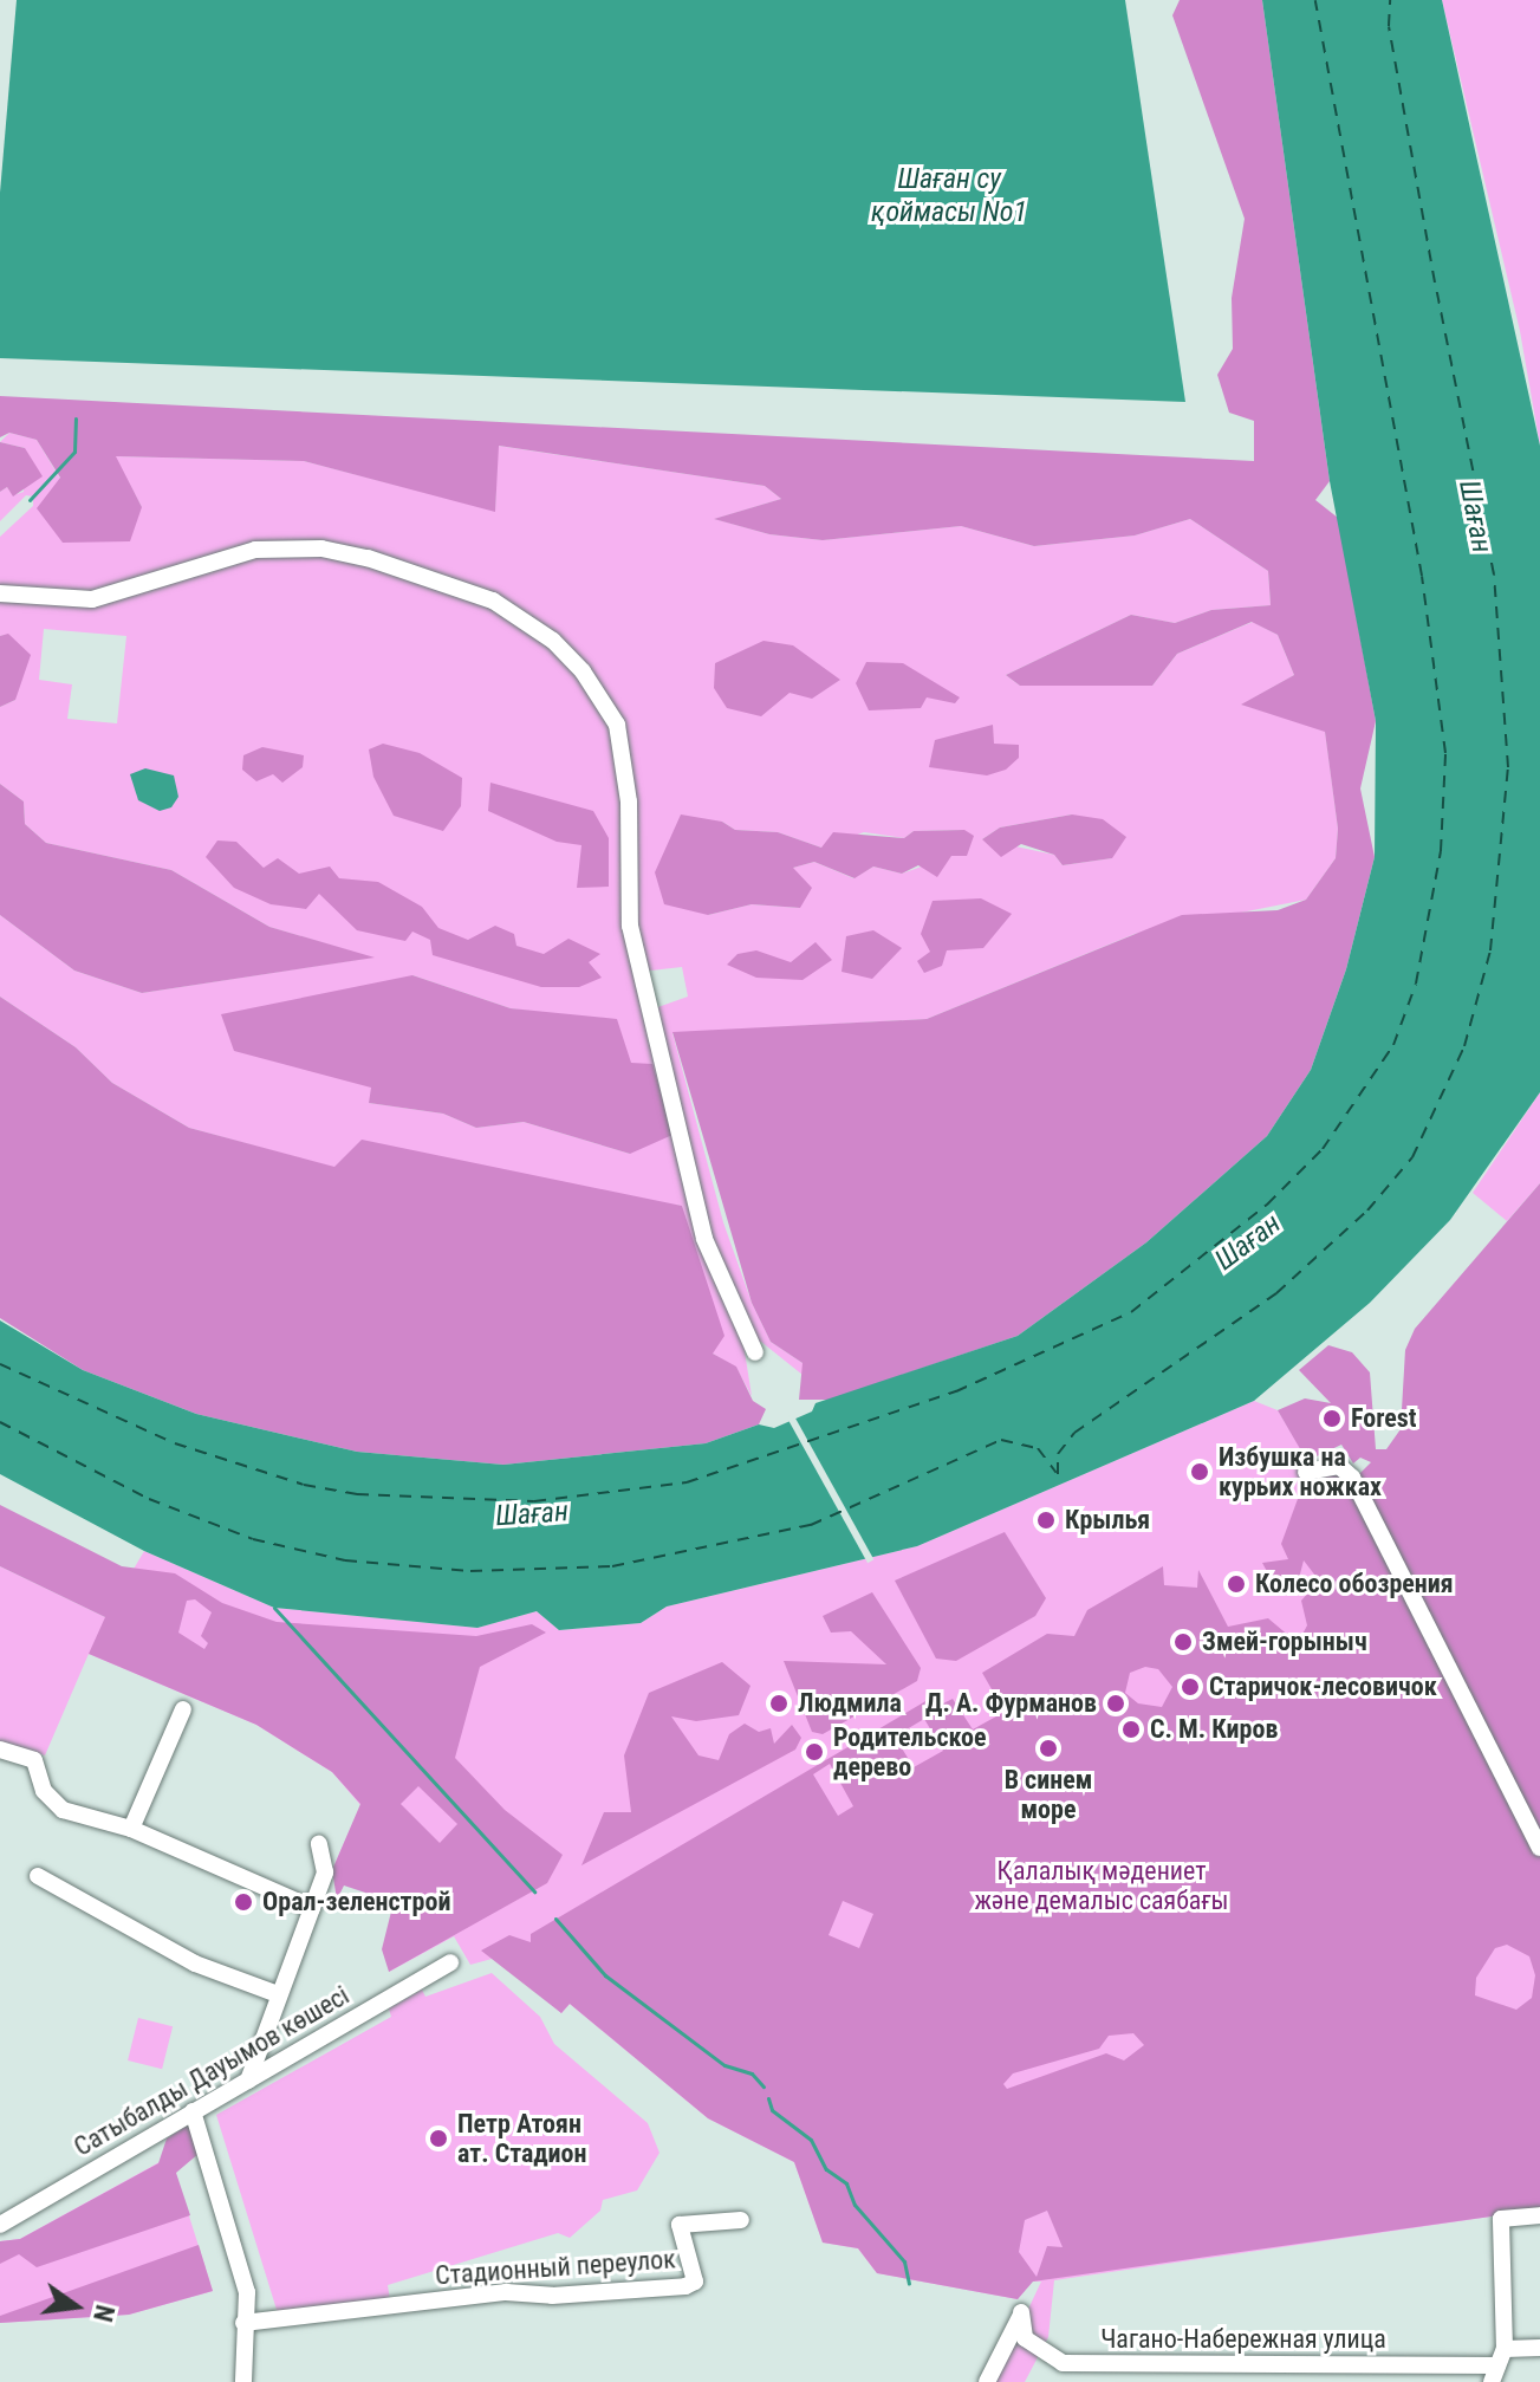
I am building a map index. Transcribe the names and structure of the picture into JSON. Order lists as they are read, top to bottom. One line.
{"streets":{"street":["Сатыбалды Дауымов көшесі","Стадионный переулок","Чагано-Набережная улица"]},"water":["Шаған су қоймасы No1","Шаған"],"parks":["Қалалық мәдениет және демалыс саябағы"],"places":["Forest","Избушка на курьих ножках","Крылья","Колесо обозрения","Змей-горыныч","Старичок-лесовичок","Людмила","Д. А. Фурманов","С. М. Киров","В синем море","Родительское дерево","Орал-зеленстрой","Петр Атоян ат. Стадион"],"north":"right"}
